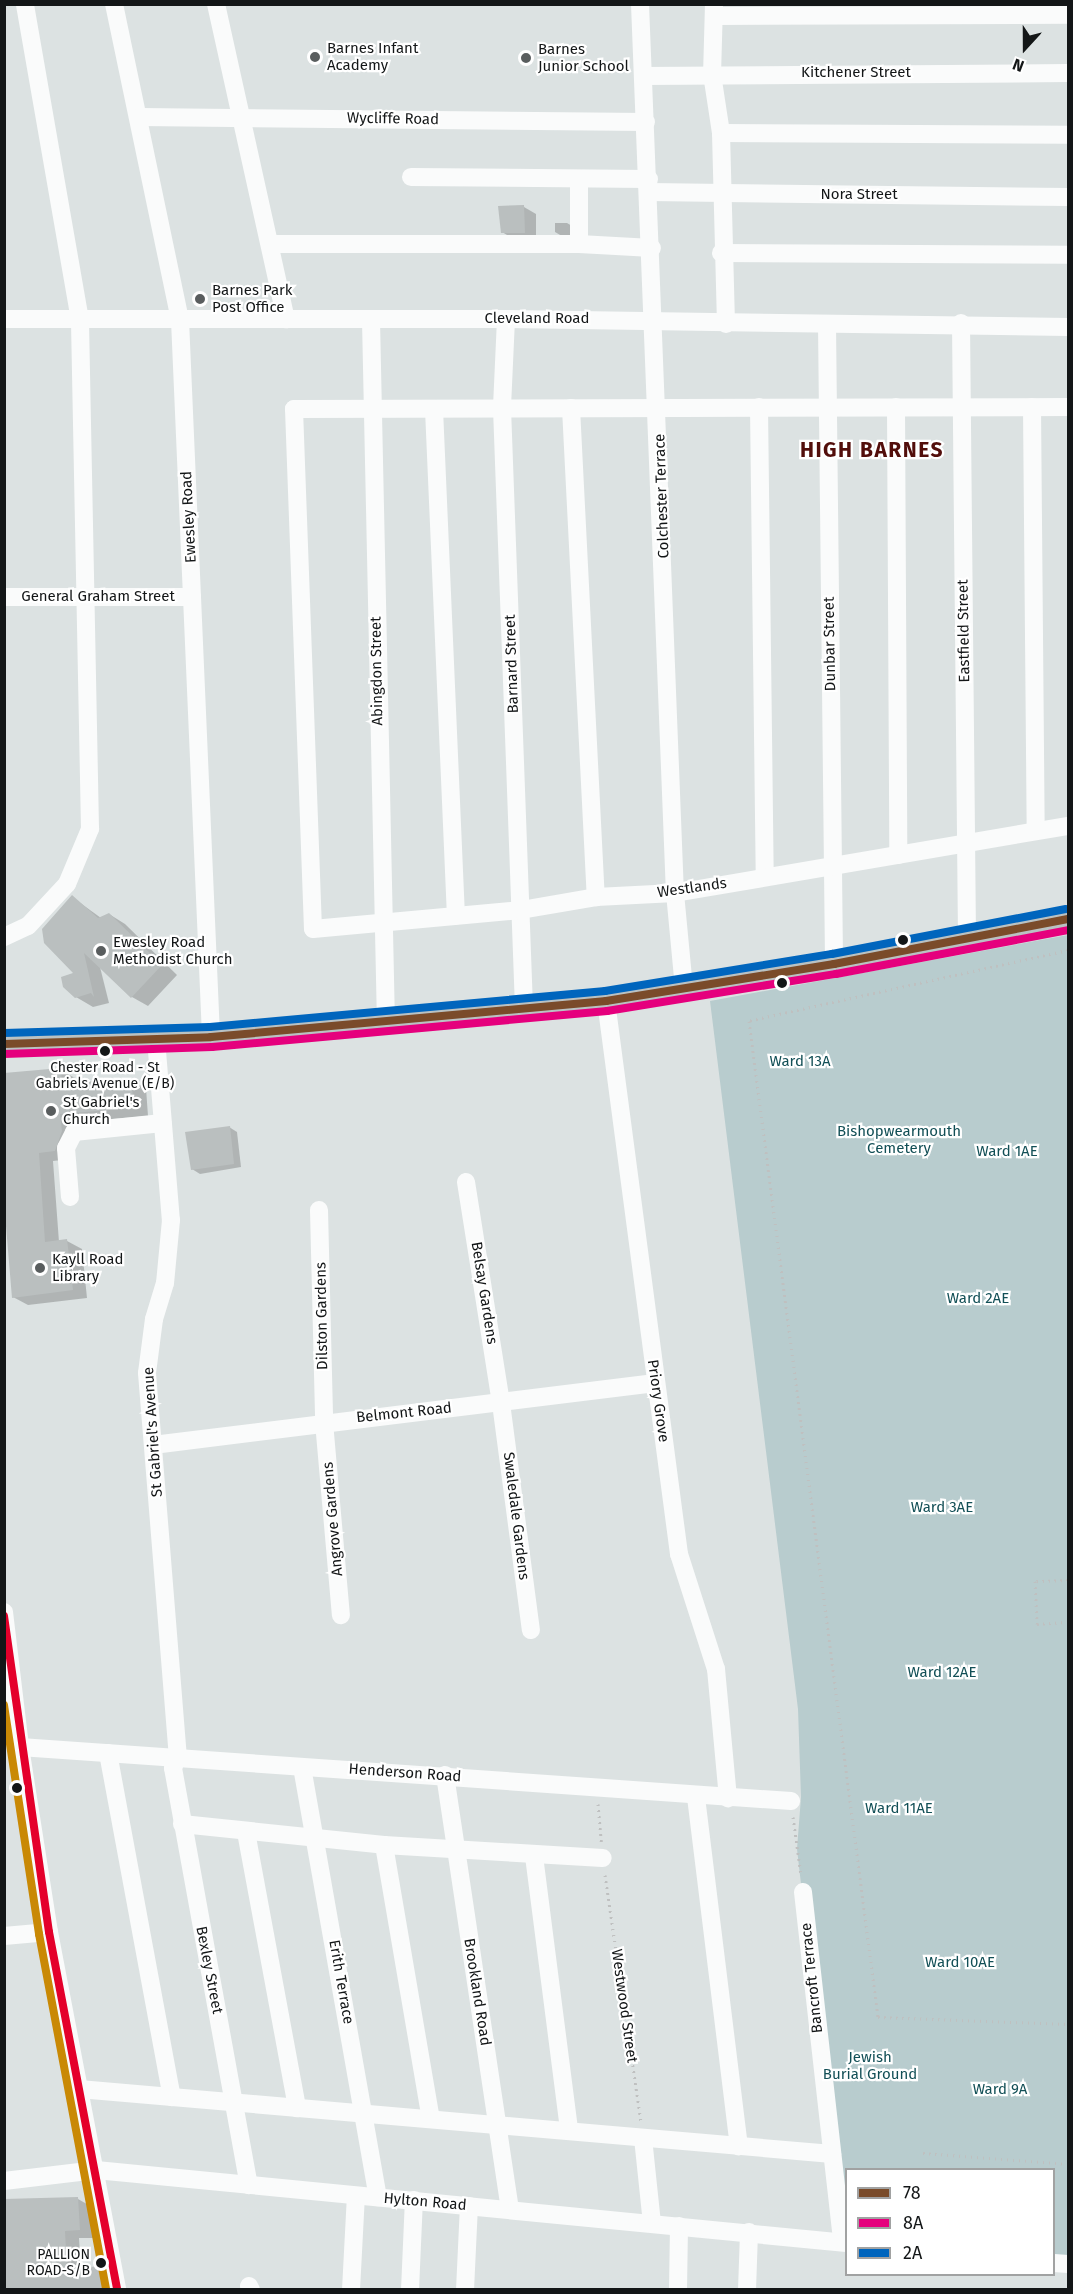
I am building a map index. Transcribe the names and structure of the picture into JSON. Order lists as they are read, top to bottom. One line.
{"streets":{"street":["Kitchener Street","Wycliffe Road","Nora Street","Cleveland Road","Colchester Terrace","Ewesley Road","General Graham Street","Eastfield Street","Dunbar Street","Barnard Street","Abingdon Street","Westlands","Belsay Gardens","Dilston Gardens","Priory Grove","Belmont Road","St Gabriel's Avenue","Swaledale Gardens","Angrove Gardens","Henderson Road","Bexley Street","Bancroft Terrace","Erith Terrace","Brookland Road","Hylton Road"],"path":["Westwood Street"]},"crossings":[["Kitchener Street","Colchester Terrace"],["Wycliffe Road","Colchester Terrace"],["Wycliffe Road","Ewesley Road"],["Nora Street","Colchester Terrace"],["Cleveland Road","Colchester Terrace"],["Cleveland Road","Ewesley Road"],["Cleveland Road","Eastfield Street"],["Cleveland Road","Dunbar Street"],["Cleveland Road","Barnard Street"],["Cleveland Road","Abingdon Street"],["Colchester Terrace","Westlands"],["Ewesley Road","General Graham Street"],["Eastfield Street","Westlands"],["Dunbar Street","Westlands"],["Barnard Street","Westlands"],["Abingdon Street","Westlands"],["Belsay Gardens","Belmont Road"],["Belsay Gardens","Swaledale Gardens"],["Dilston Gardens","Belmont Road"],["Dilston Gardens","Angrove Gardens"],["Priory Grove","Belmont Road"],["Priory Grove","Henderson Road"],["Belmont Road","St Gabriel's Avenue"],["Belmont Road","Swaledale Gardens"],["Belmont Road","Angrove Gardens"],["St Gabriel's Avenue","Henderson Road"],["St Gabriel's Avenue","Bexley Street"],["Henderson Road","Bexley Street"],["Henderson Road","Erith Terrace"],["Henderson Road","Brookland Road"],["Henderson Road","Westwood Street"],["Bexley Street","Hylton Road"],["Bancroft Terrace","Hylton Road"],["Erith Terrace","Hylton Road"],["Brookland Road","Hylton Road"]],"districts":["HIGH BARNES"],"parks":["Ward 13A","Bishopwearmouth Cemetery","Ward 1AE","Ward 2AE","Ward 3AE","Ward 12AE","Ward 11AE","Ward 10AE","Jewish Burial Ground","Ward 9A"],"places":["Barnes Infant Academy","Barnes Junior School","Barnes Park Post Office","Ewesley Road Methodist Church","Chester Road - St Gabriels Avenue (E/B)","St Gabriel's Church","Kayll Road Library","PALLION ROAD-S/B"],"lines":["transit line 2A","transit line 78","transit line 8A"],"legend":["78","8A","2A"],"north":"bottom"}
